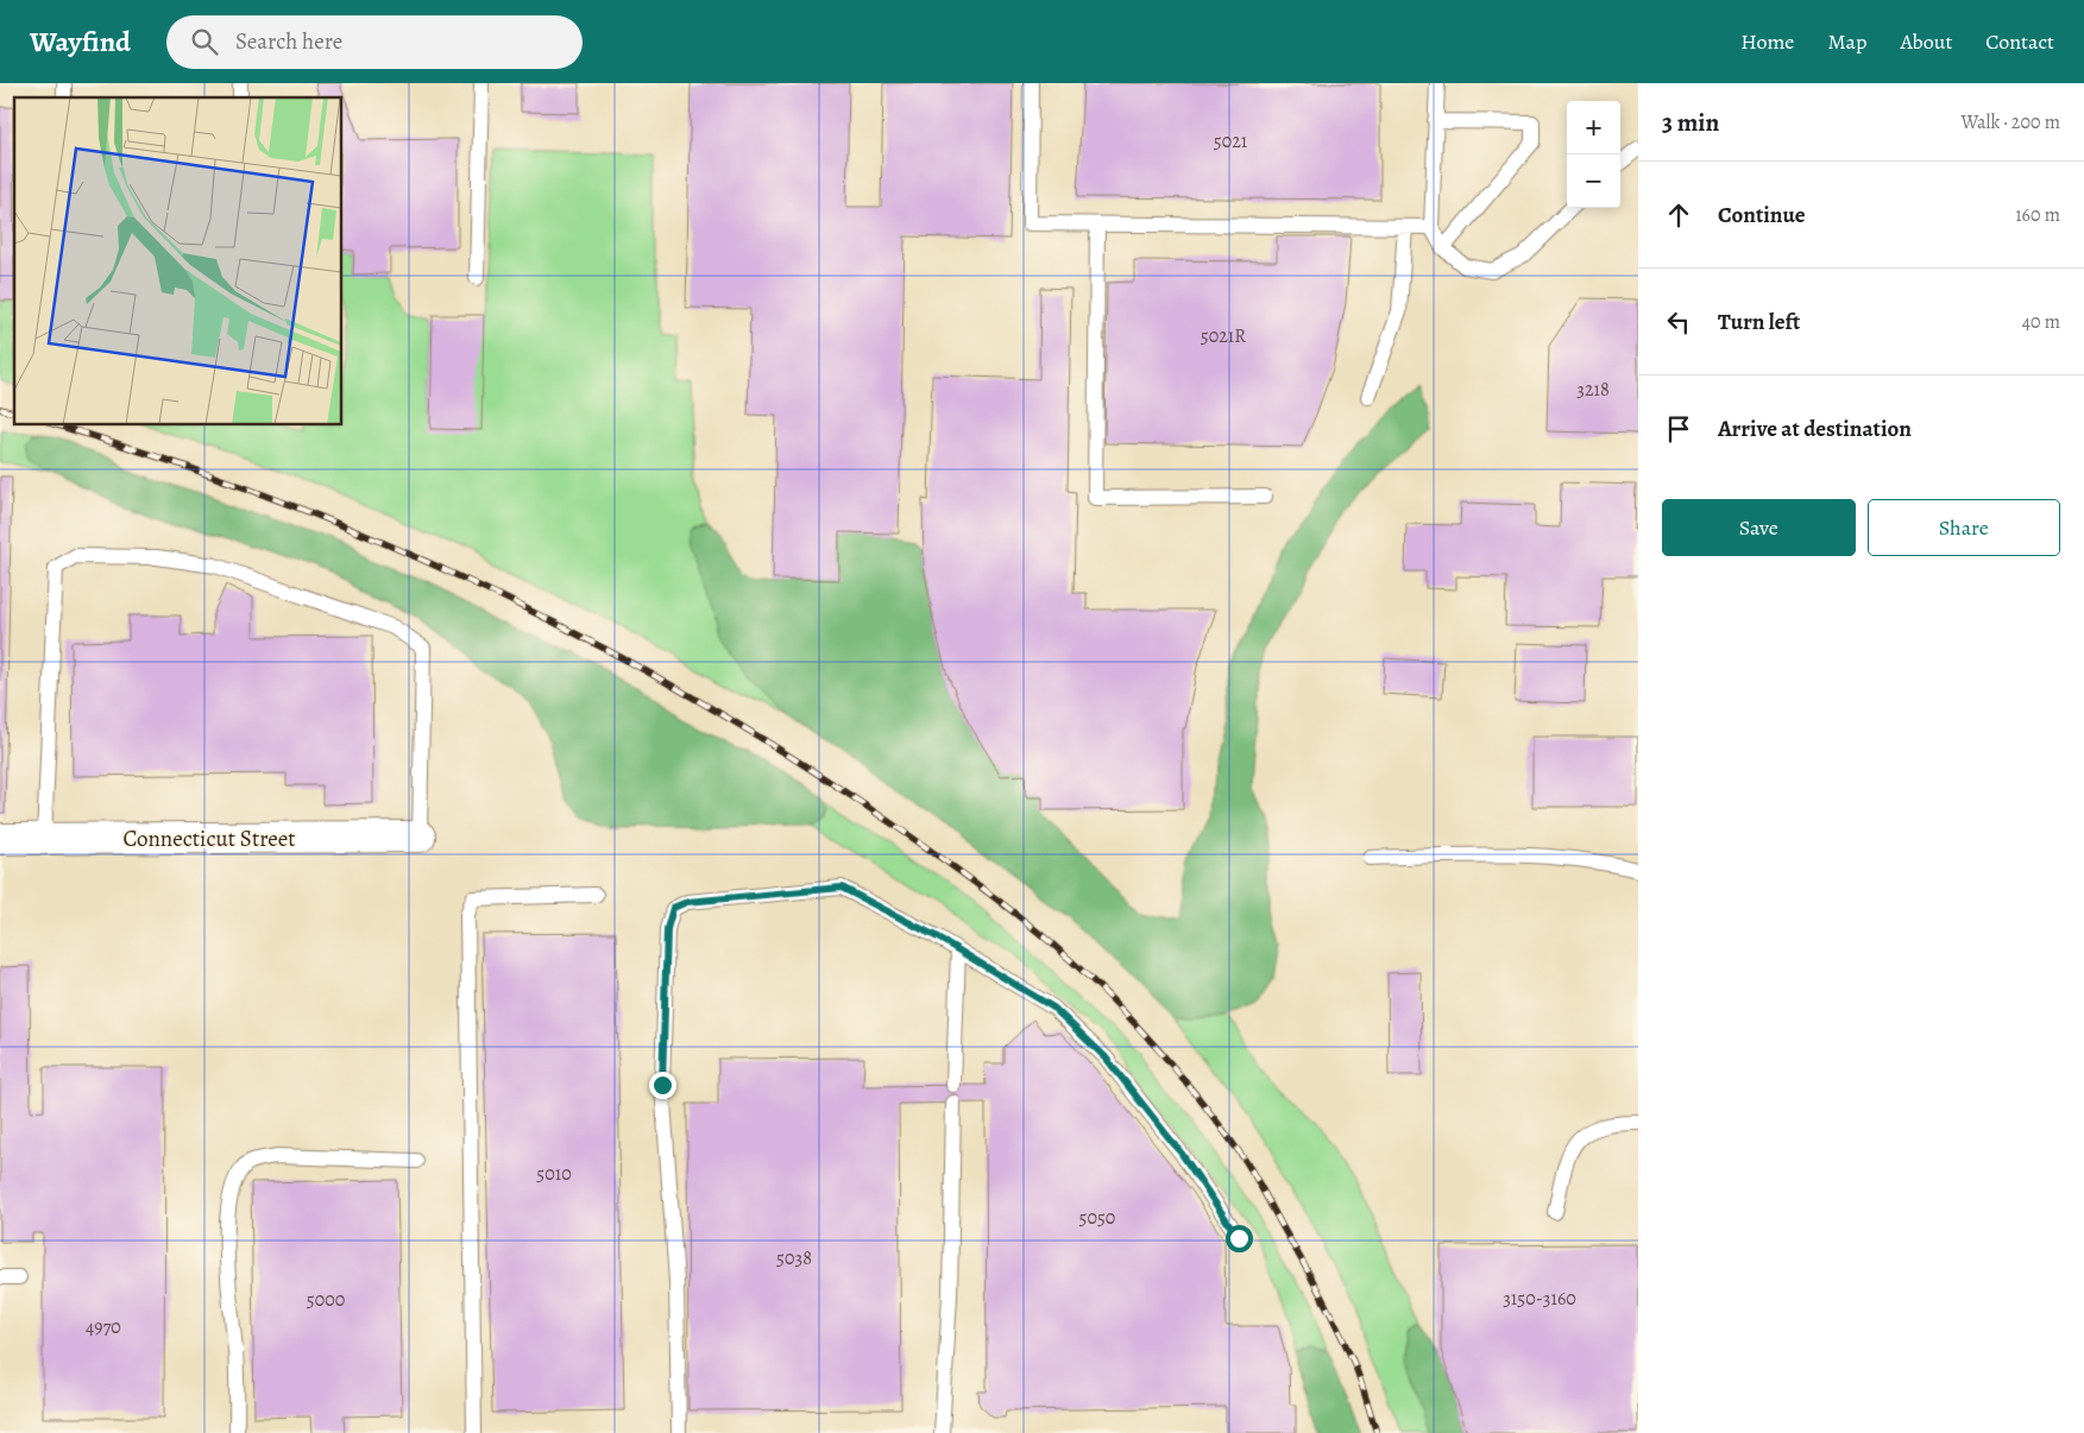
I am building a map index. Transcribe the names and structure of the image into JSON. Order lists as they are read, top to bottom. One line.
{"streets":{"street":["Connecticut Street"]},"house_numbers":["5021","5021R","3218","5010","5050","5038","3150-3160","5000","4970"],"page":{"header":"Wayfind","search":"Search here","nav":["Home","Map","About","Contact"],"heading":["3 min","Walk · 200 m"],"map_buttons":["+","−"],"list":[["Continue","160 m"],["Turn left","40 m"],"Arrive at destination"],"buttons":["Save","Share"]}}
